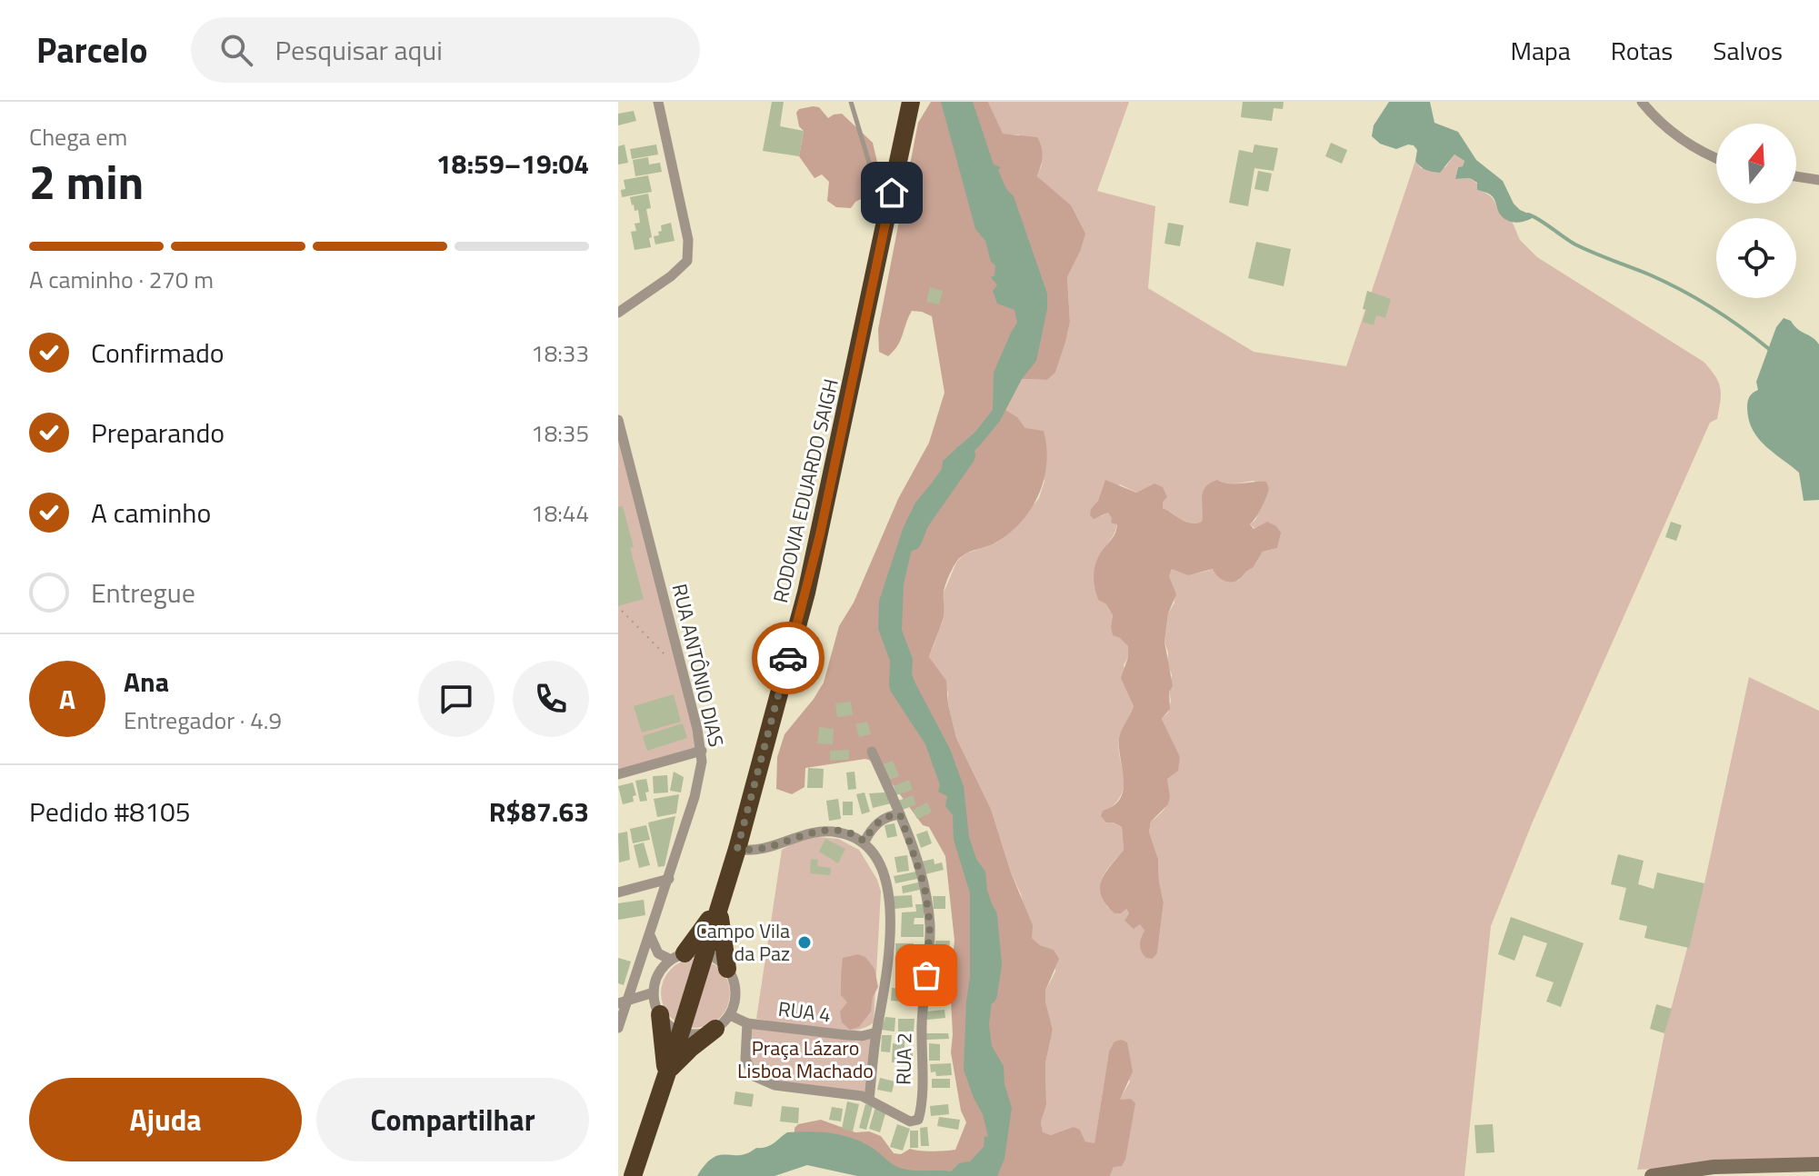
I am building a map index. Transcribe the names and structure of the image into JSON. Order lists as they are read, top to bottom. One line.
{"streets":{"highway":["RODOVIA EDUARDO SAIGH"],"street":["RUA ANTÔNIO DIAS","RUA 4","RUA 2"]},"crossings":[["RODOVIA EDUARDO SAIGH","RUA 4"]],"parks":["Praça Lázaro Lisboa Machado"],"places":["Campo Vila da Paz"],"north":"top","page":{"header":"Parcelo","search":"Pesquisar aqui","nav":["Mapa","Rotas","Salvos"],"heading":["2 min","Chega em","18:59–19:04"],"panel":["Ana","Entregador · 4.9","Pedido #8105","R$87.63"],"bar":"A caminho · 270 m","list":[["Confirmado","18:33"],["Preparando","18:35"],["A caminho","18:44"],"Entregue"],"round":"A","buttons":["Ajuda","Compartilhar"]}}
